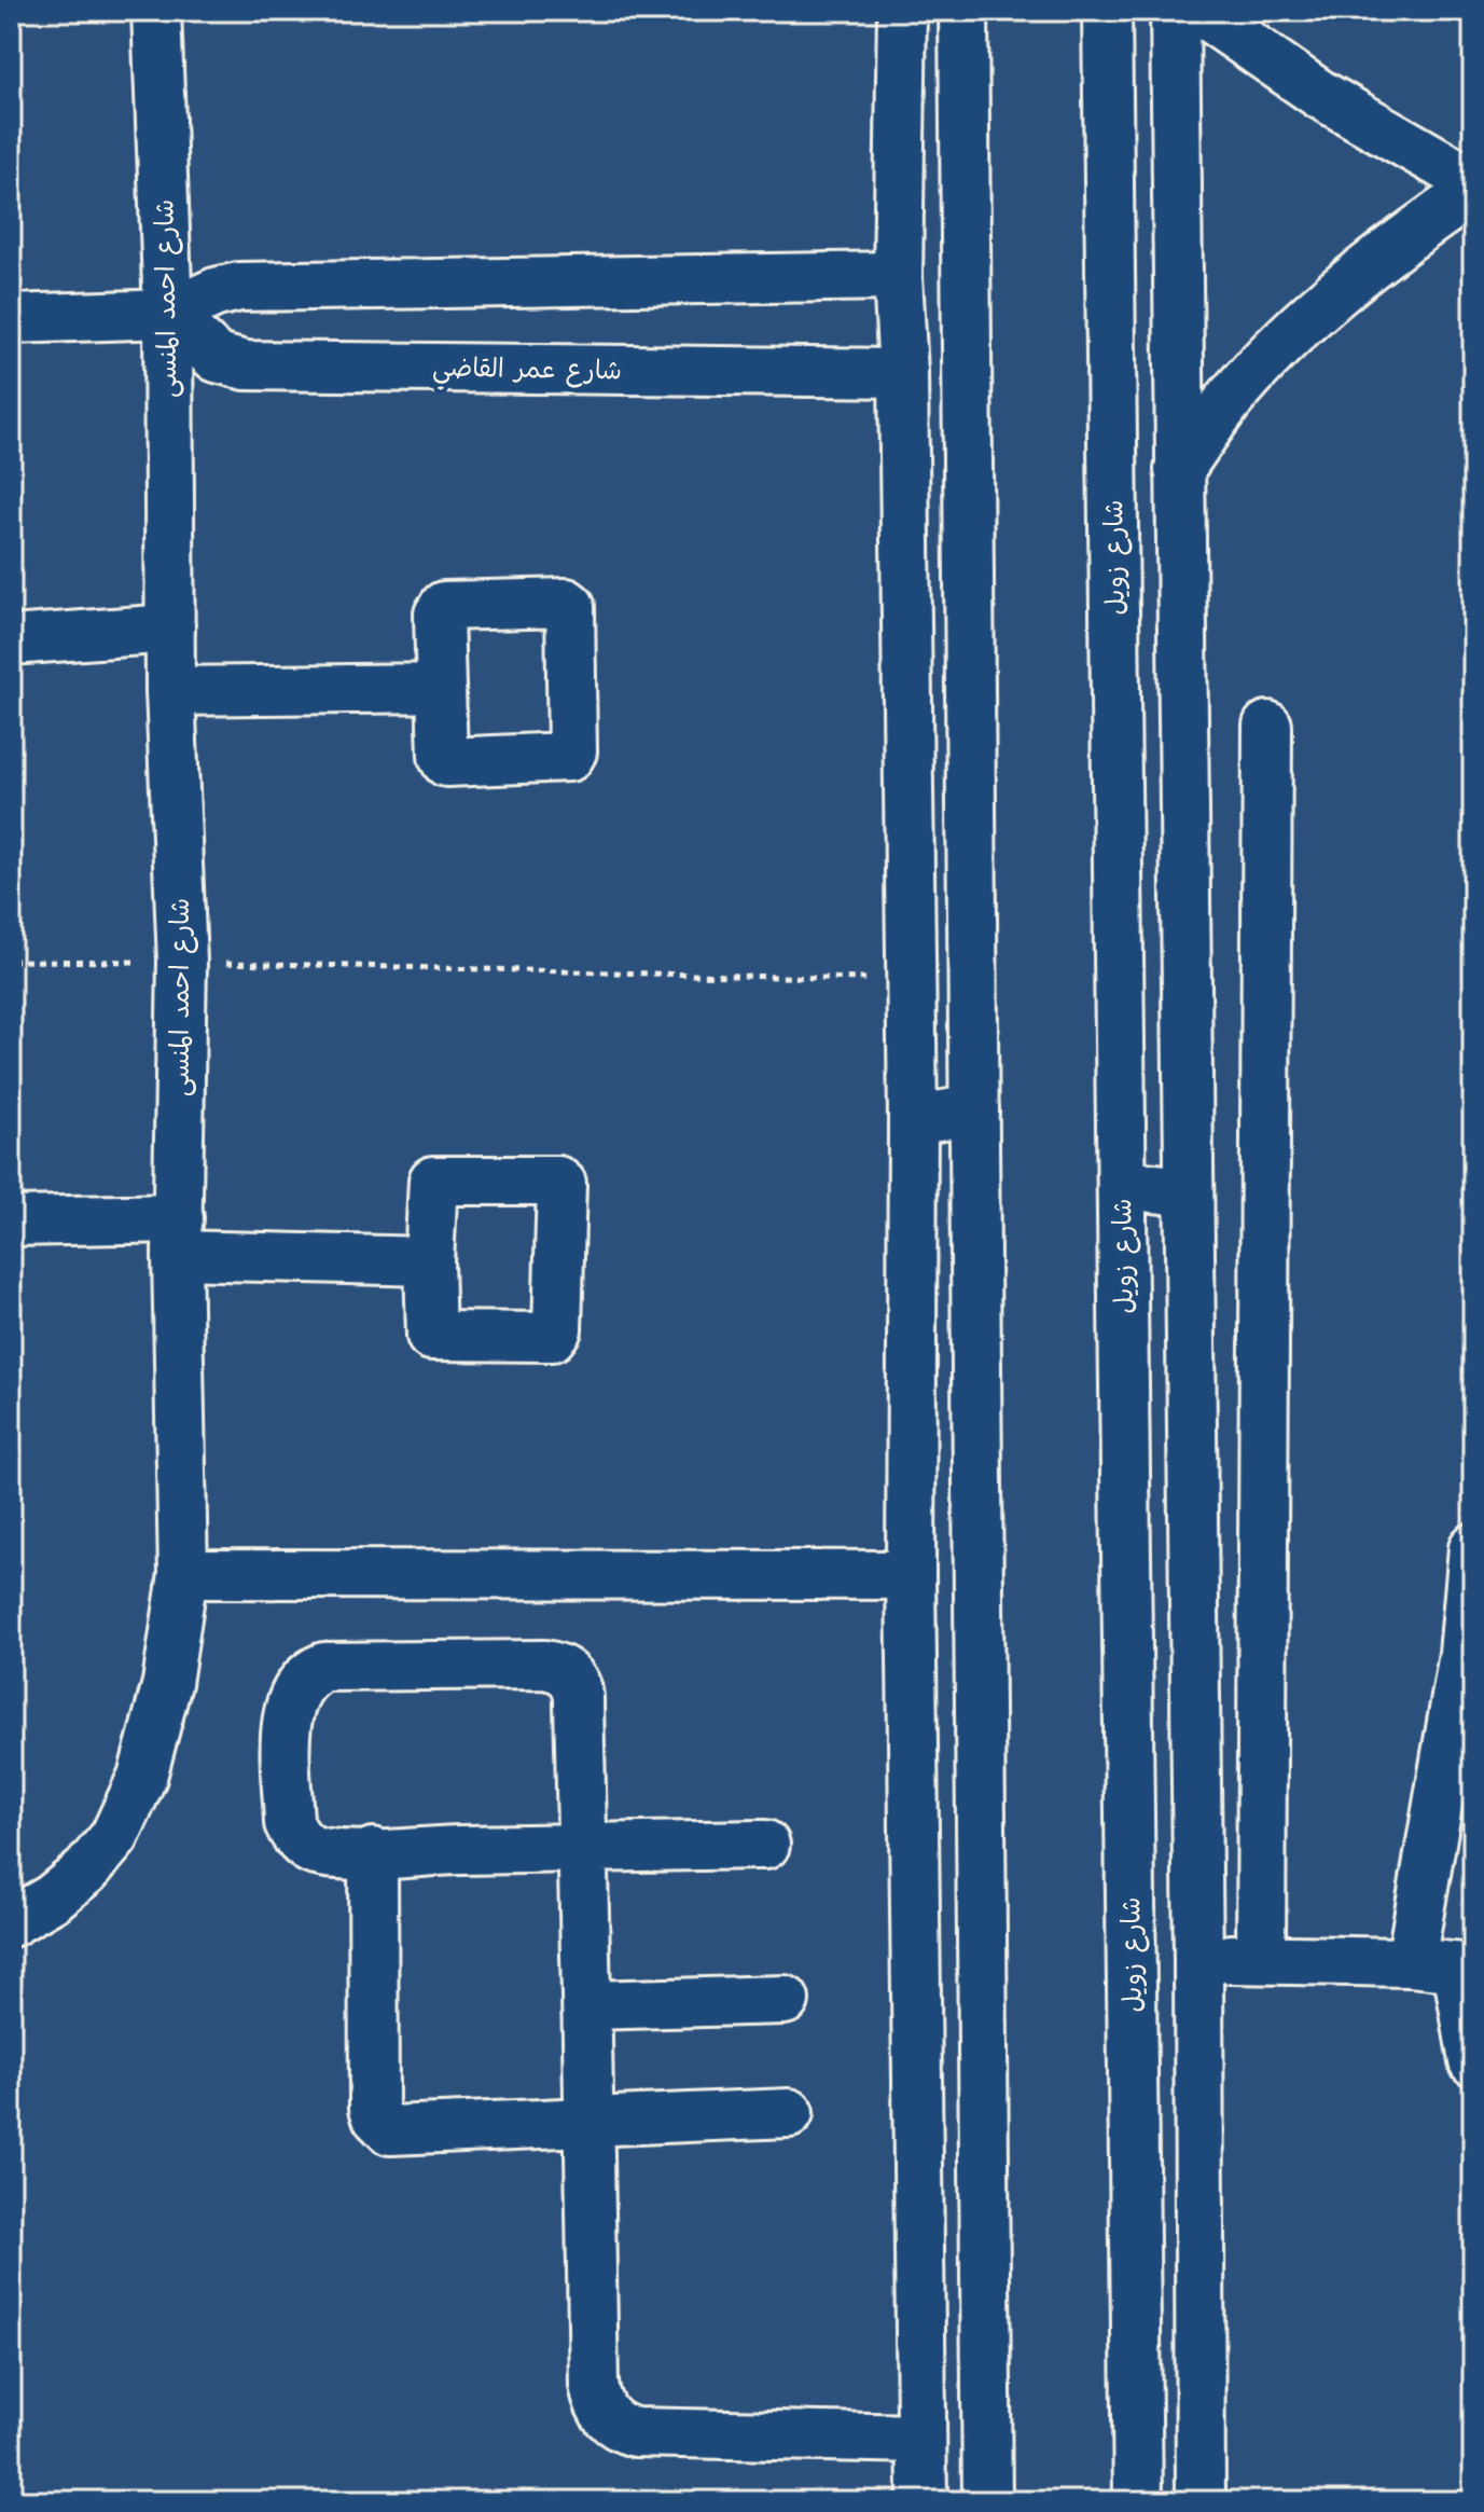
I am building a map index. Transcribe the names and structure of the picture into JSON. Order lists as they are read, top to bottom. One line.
{"streets":{"street":["شارع احمد المنسى","شارع عمر القاضي","شارع زويل"]},"crossings":[["شارع احمد المنسى","شارع عمر القاضي"]]}
